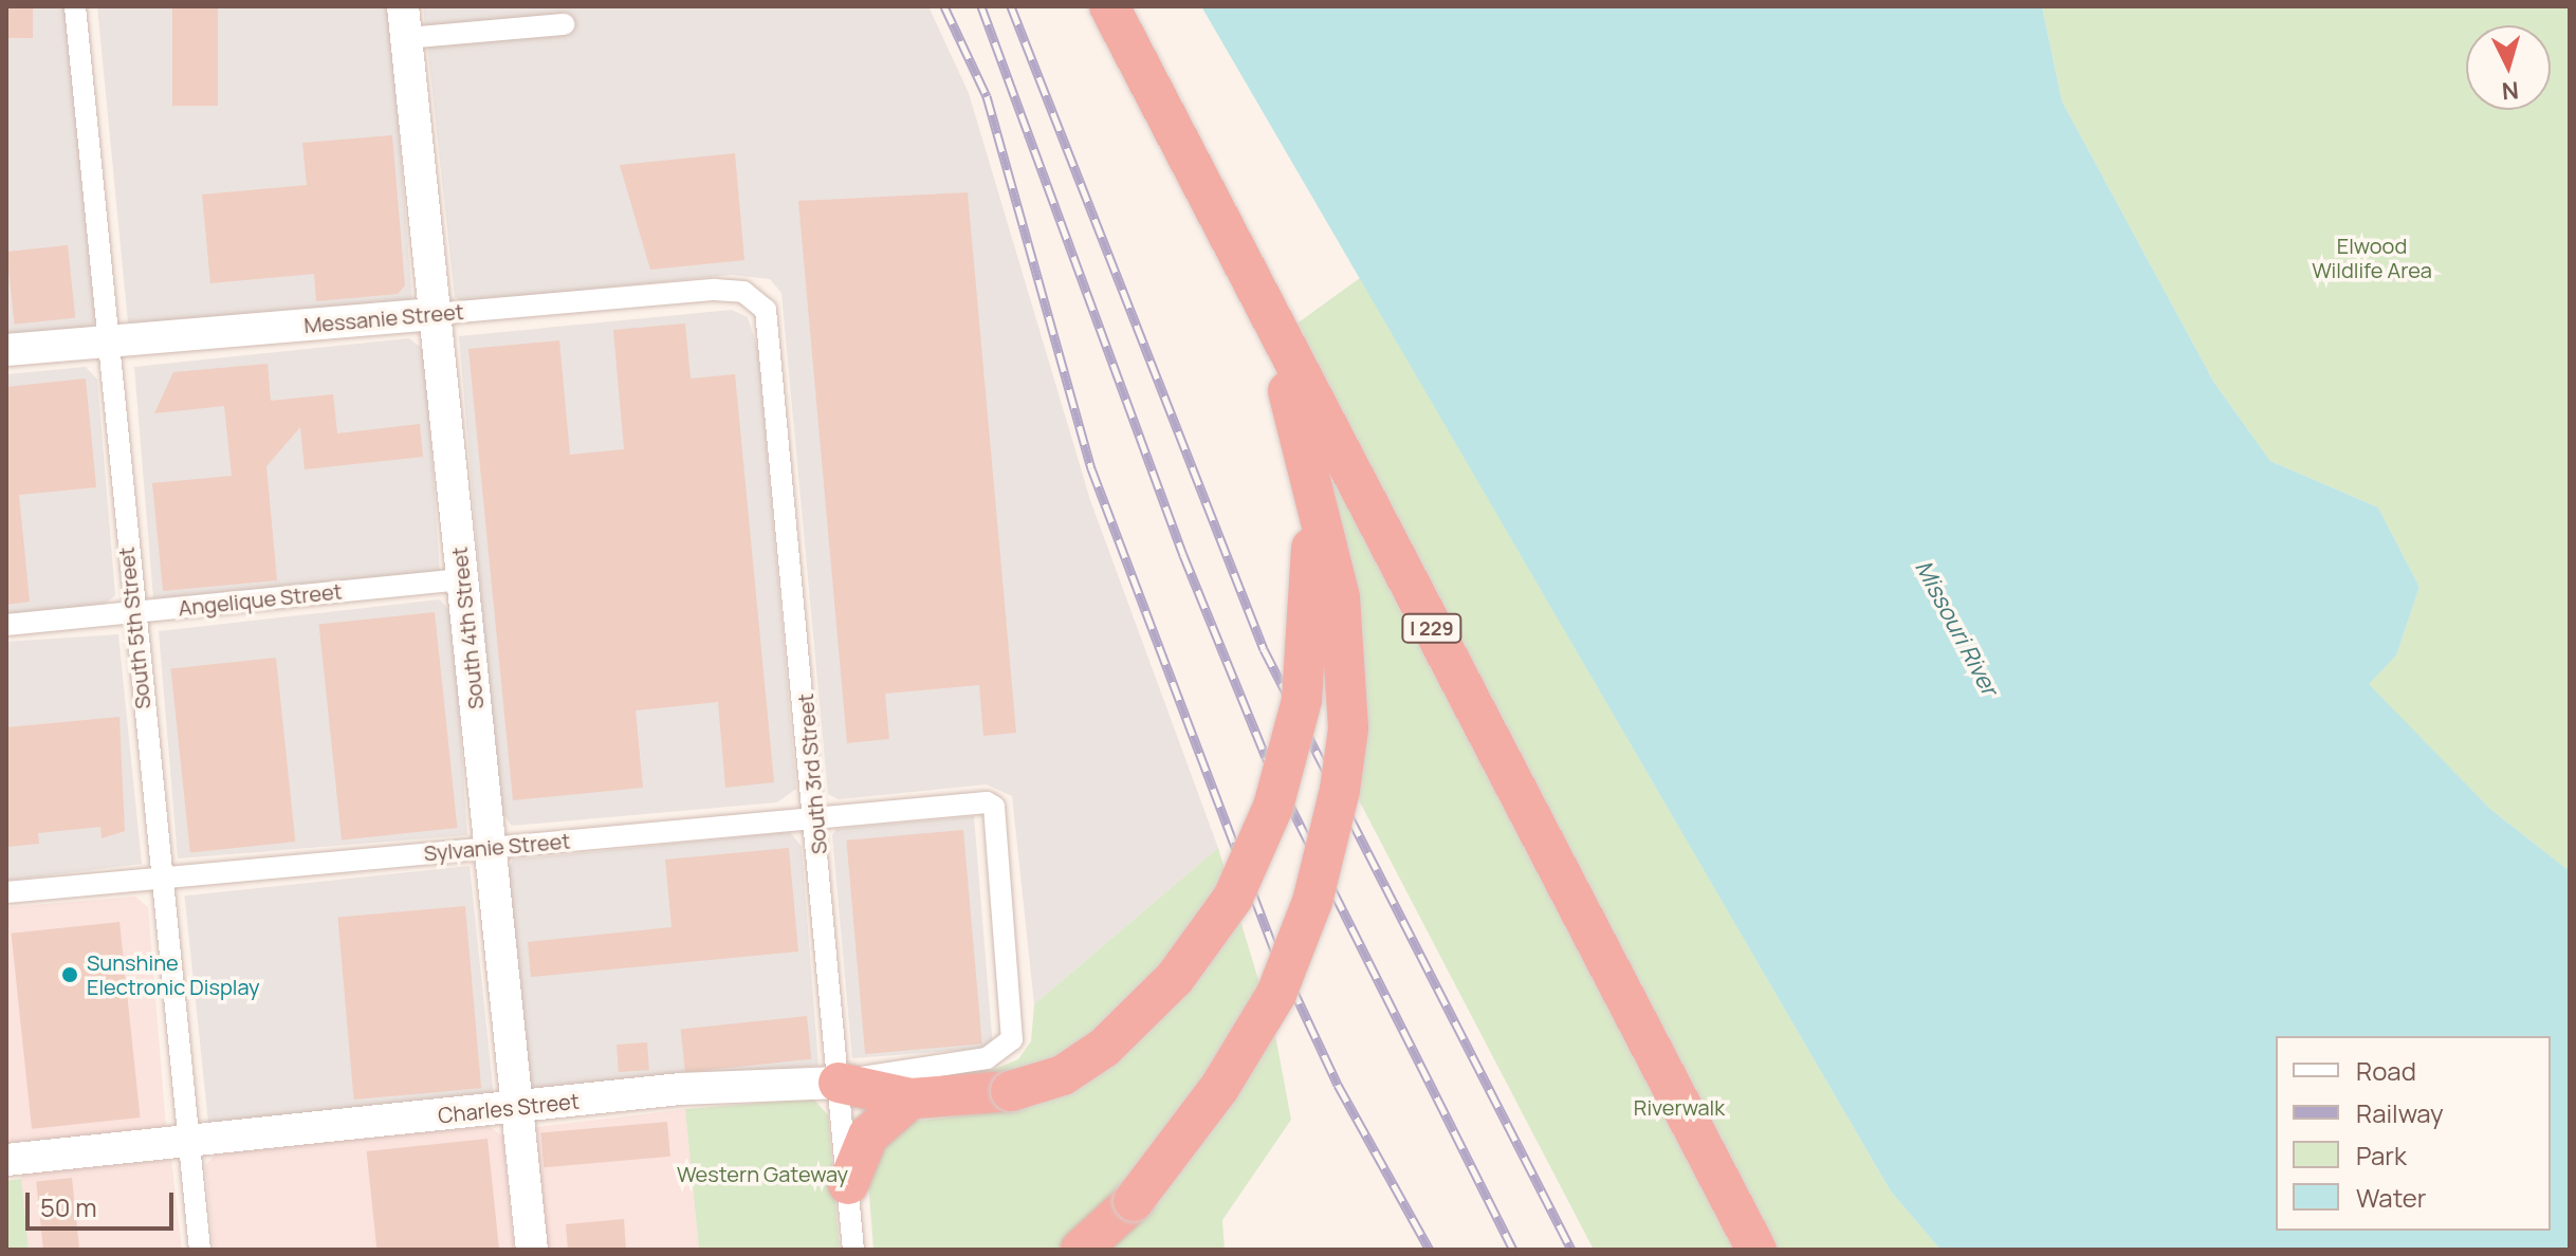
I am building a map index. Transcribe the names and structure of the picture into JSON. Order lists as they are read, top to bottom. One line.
{"streets":{"highway":["I 229"],"main road":["Messanie Street","South 4th Street","Charles Street"],"street":["Angelique Street","South 5th Street","South 3rd Street","Sylvanie Street"]},"crossings":[["Messanie Street","South 5th Street"],["Messanie Street","South 4th Street"],["Messanie Street","South 3rd Street"],["Angelique Street","South 5th Street"],["Angelique Street","South 4th Street"],["South 5th Street","Sylvanie Street"],["South 5th Street","Charles Street"],["South 4th Street","Sylvanie Street"],["South 4th Street","Charles Street"],["South 3rd Street","Sylvanie Street"],["South 3rd Street","Charles Street"],["Sylvanie Street","Charles Street"]],"water":["Missouri River"],"parks":["Elwood Wildlife Area","Riverwalk","Western Gateway"],"places":["Sunshine Electronic Display"],"legend":["Road","Railway","Park","Water"],"scale_bar":"50 m","north":"bottom"}
